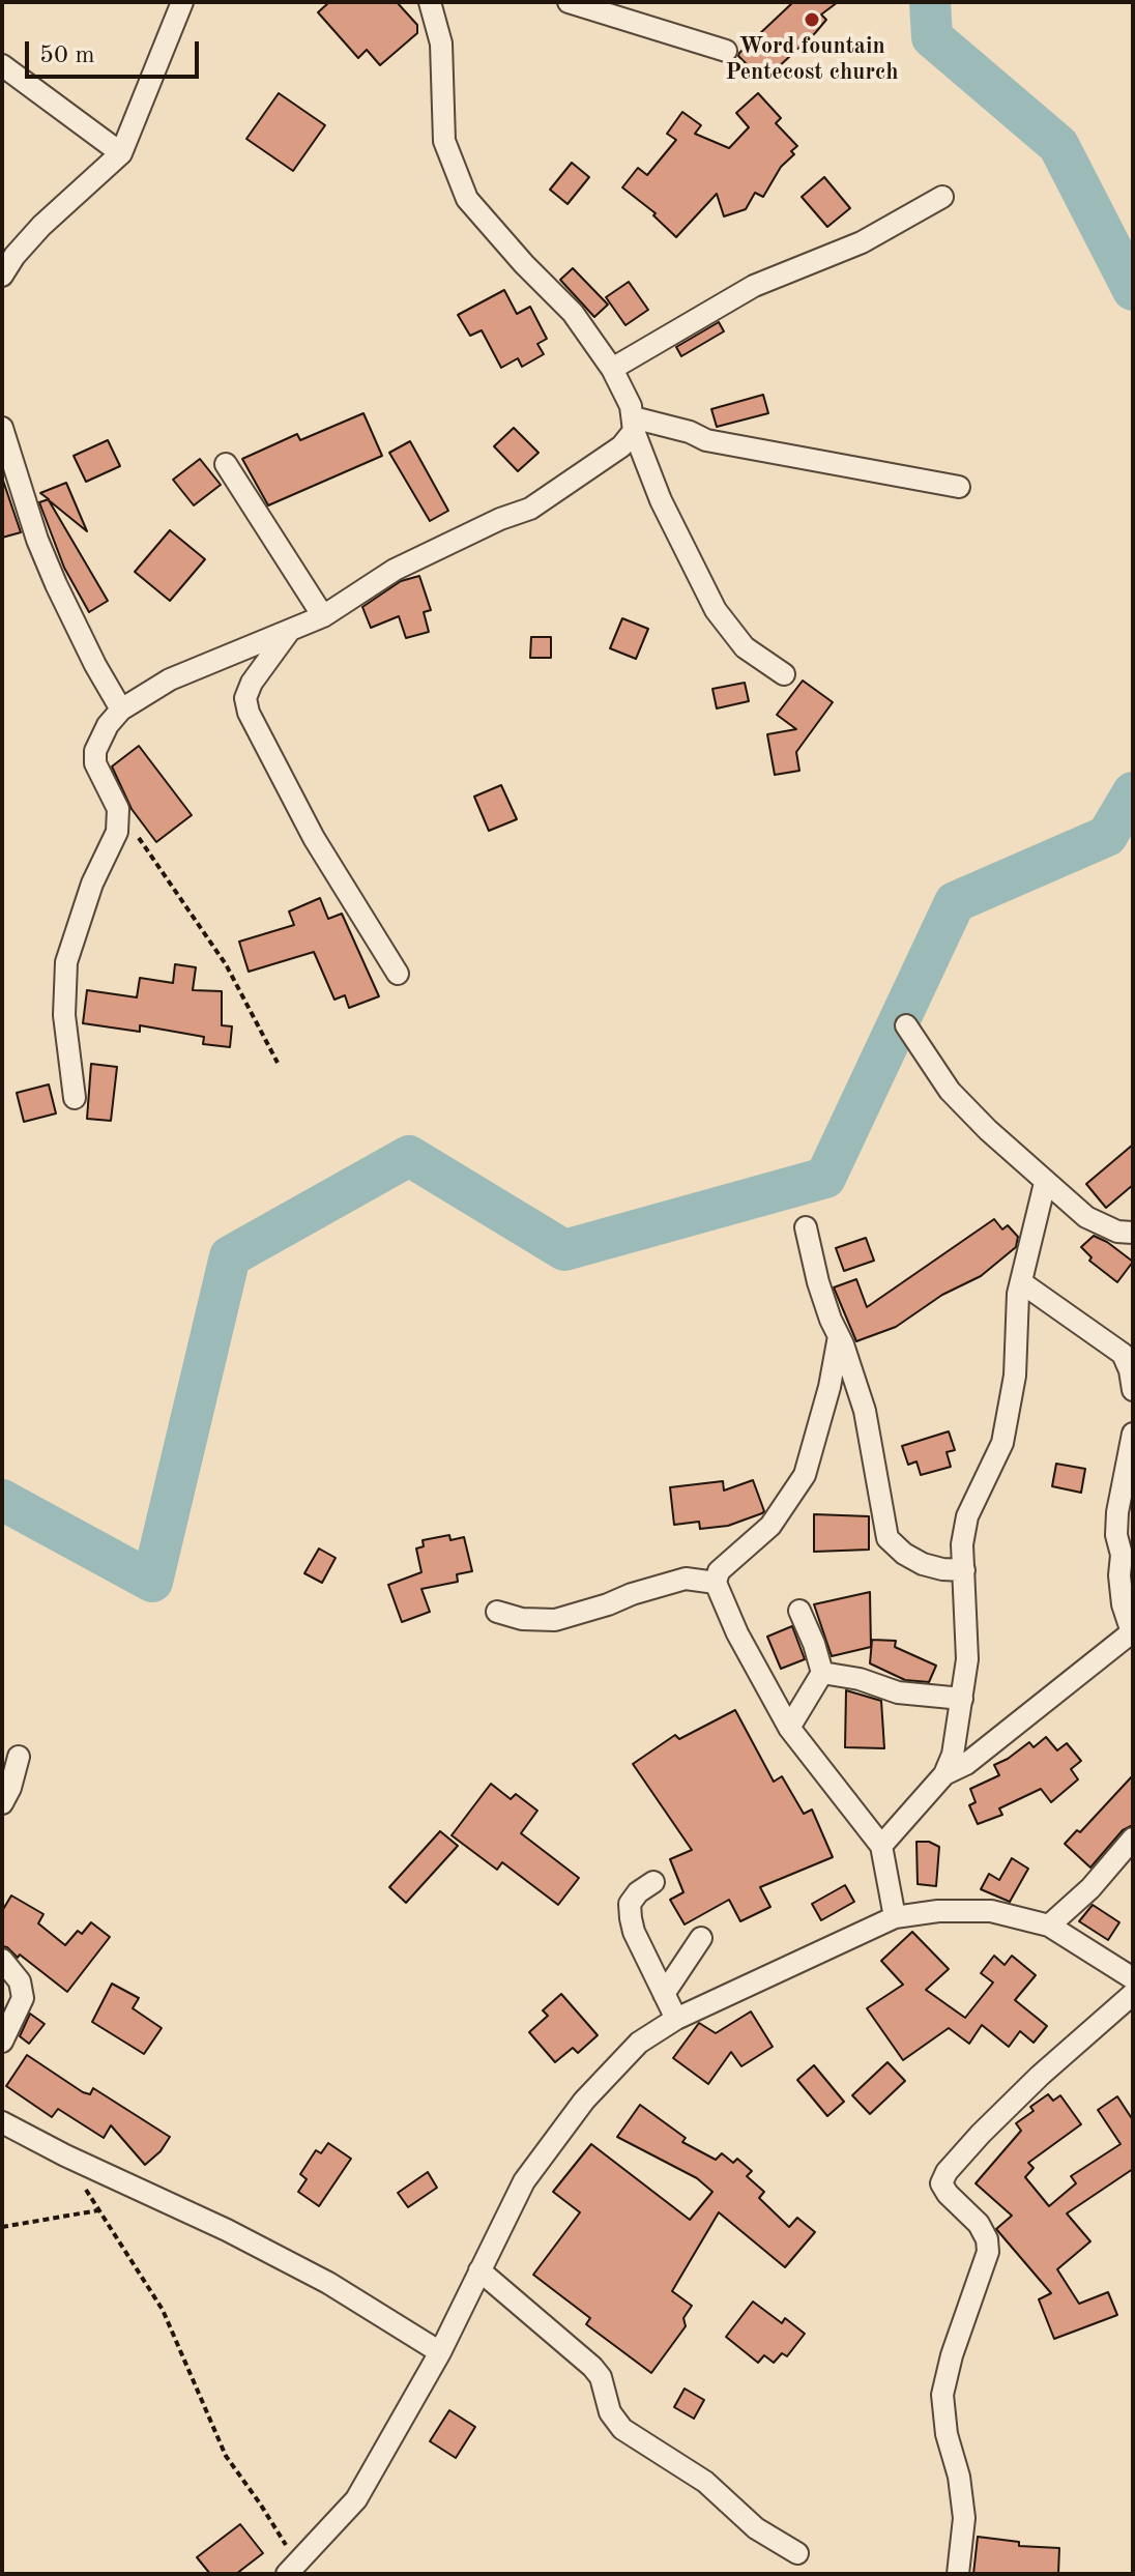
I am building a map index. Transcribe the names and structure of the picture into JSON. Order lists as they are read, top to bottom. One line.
{"places":["Word fountain Pentecost church"],"scale_bar":"50 m"}
